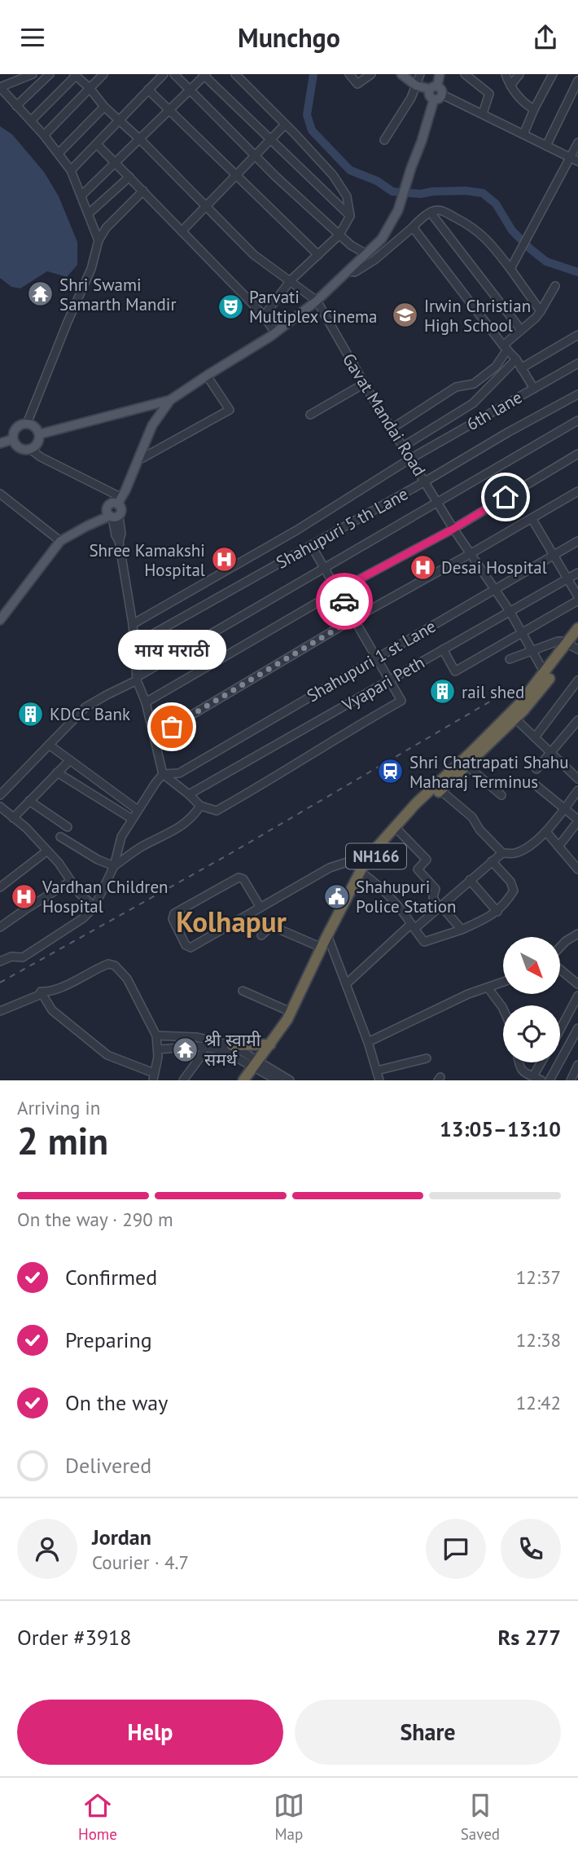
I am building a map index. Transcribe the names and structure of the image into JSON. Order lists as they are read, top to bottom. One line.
{"streets":{"highway":["NH166"],"street":["6th lane","Gavat Mandai Road","Shahupuri 5 th Lane","Shahupuri 1 st Lane","Vyapari Peth"]},"crossings":[["6th lane","Gavat Mandai Road"],["Gavat Mandai Road","Shahupuri 5 th Lane"]],"districts":["Kolhapur"],"places":{"temple":["Shri Swami Samarth Mandir","श्री स्वामी समर्थ"],"theatre":["Parvati Multiplex Cinema"],"school or university":["Irwin Christian High School"],"hospital":["Shree Kamakshi Hospital","Desai Hospital","Vardhan Children Hospital"],"building":["rail shed","KDCC Bank"],"other":["माय मराठी"],"station":["Shri Chatrapati Shahu Maharaj Terminus"],"public building":["Shahupuri Police Station"]},"north":"bottom right","page":{"header":"Munchgo","bubble":"माय मराठी","heading":["2 min","Arriving in","13:05–13:10"],"panel":["Jordan","Courier · 4.7","Order #3918","Rs 277"],"bar":"On the way · 290 m","list":[["Confirmed","12:37"],["Preparing","12:38"],["On the way","12:42"],"Delivered"],"buttons":["Help","Share"],"tabs":["Home","Map","Saved"]}}
